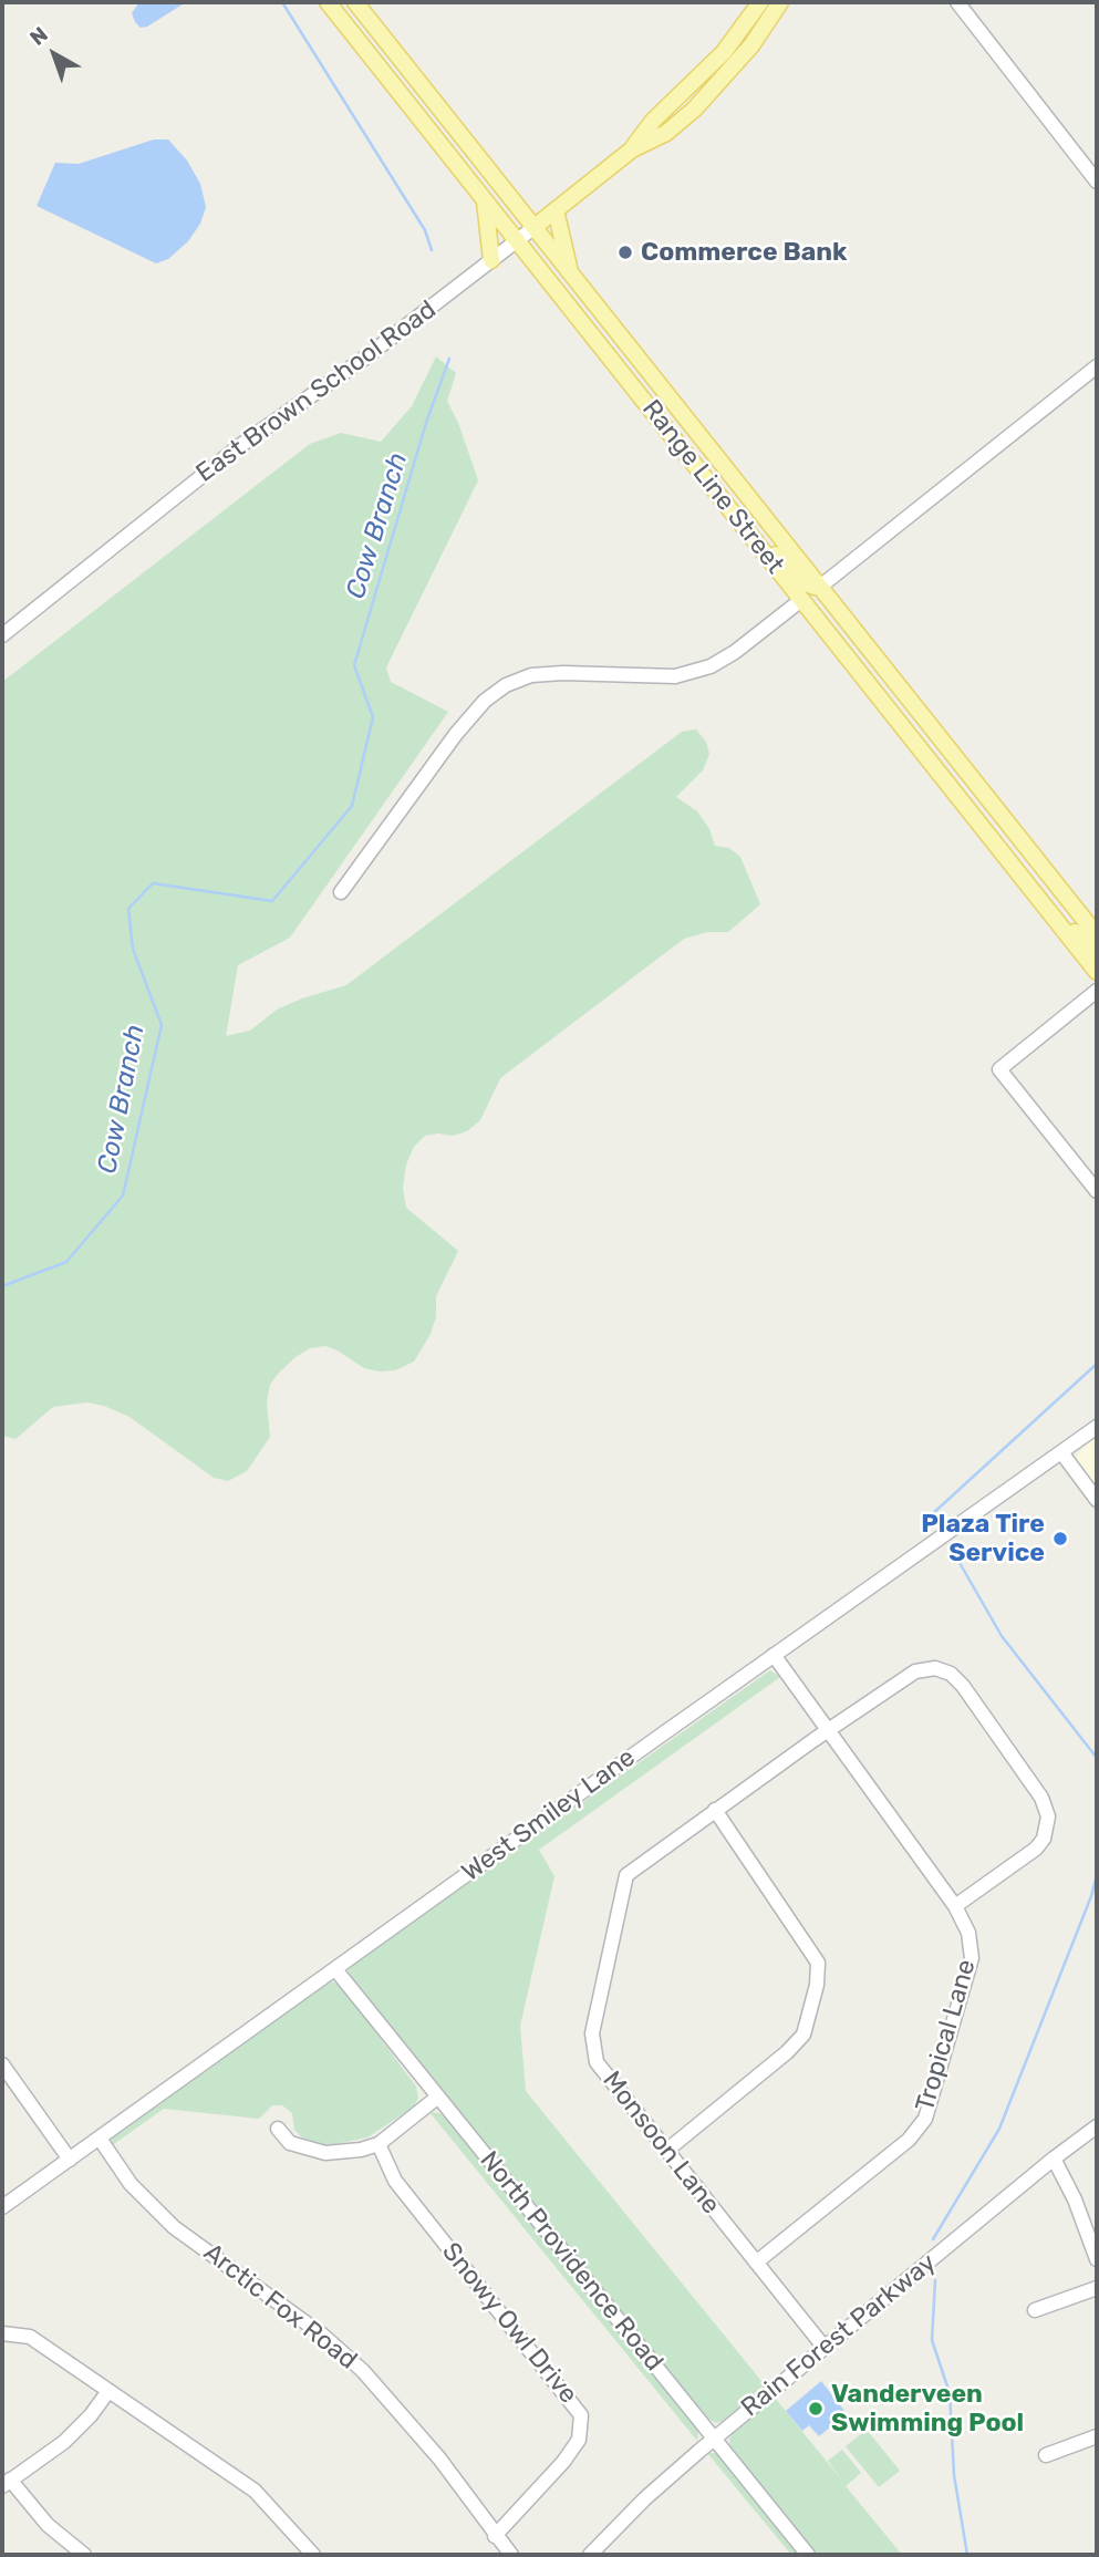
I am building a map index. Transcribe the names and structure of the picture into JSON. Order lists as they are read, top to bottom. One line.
{"streets":{"main road":["East Brown School Road","Range Line Street"],"street":["West Smiley Lane","Tropical Lane","Monsoon Lane","North Providence Road","Arctic Fox Road","Snowy Owl Drive","Rain Forest Parkway"]},"crossings":[["East Brown School Road","Range Line Street"],["West Smiley Lane","Tropical Lane"],["West Smiley Lane","North Providence Road"],["West Smiley Lane","Arctic Fox Road"],["Tropical Lane","Monsoon Lane"],["Monsoon Lane","Rain Forest Parkway"],["North Providence Road","Rain Forest Parkway"],["Arctic Fox Road","Snowy Owl Drive"]],"water":["Cow Branch"],"places":["Commerce Bank","Plaza Tire Service","Vanderveen Swimming Pool"],"north":"top left"}
